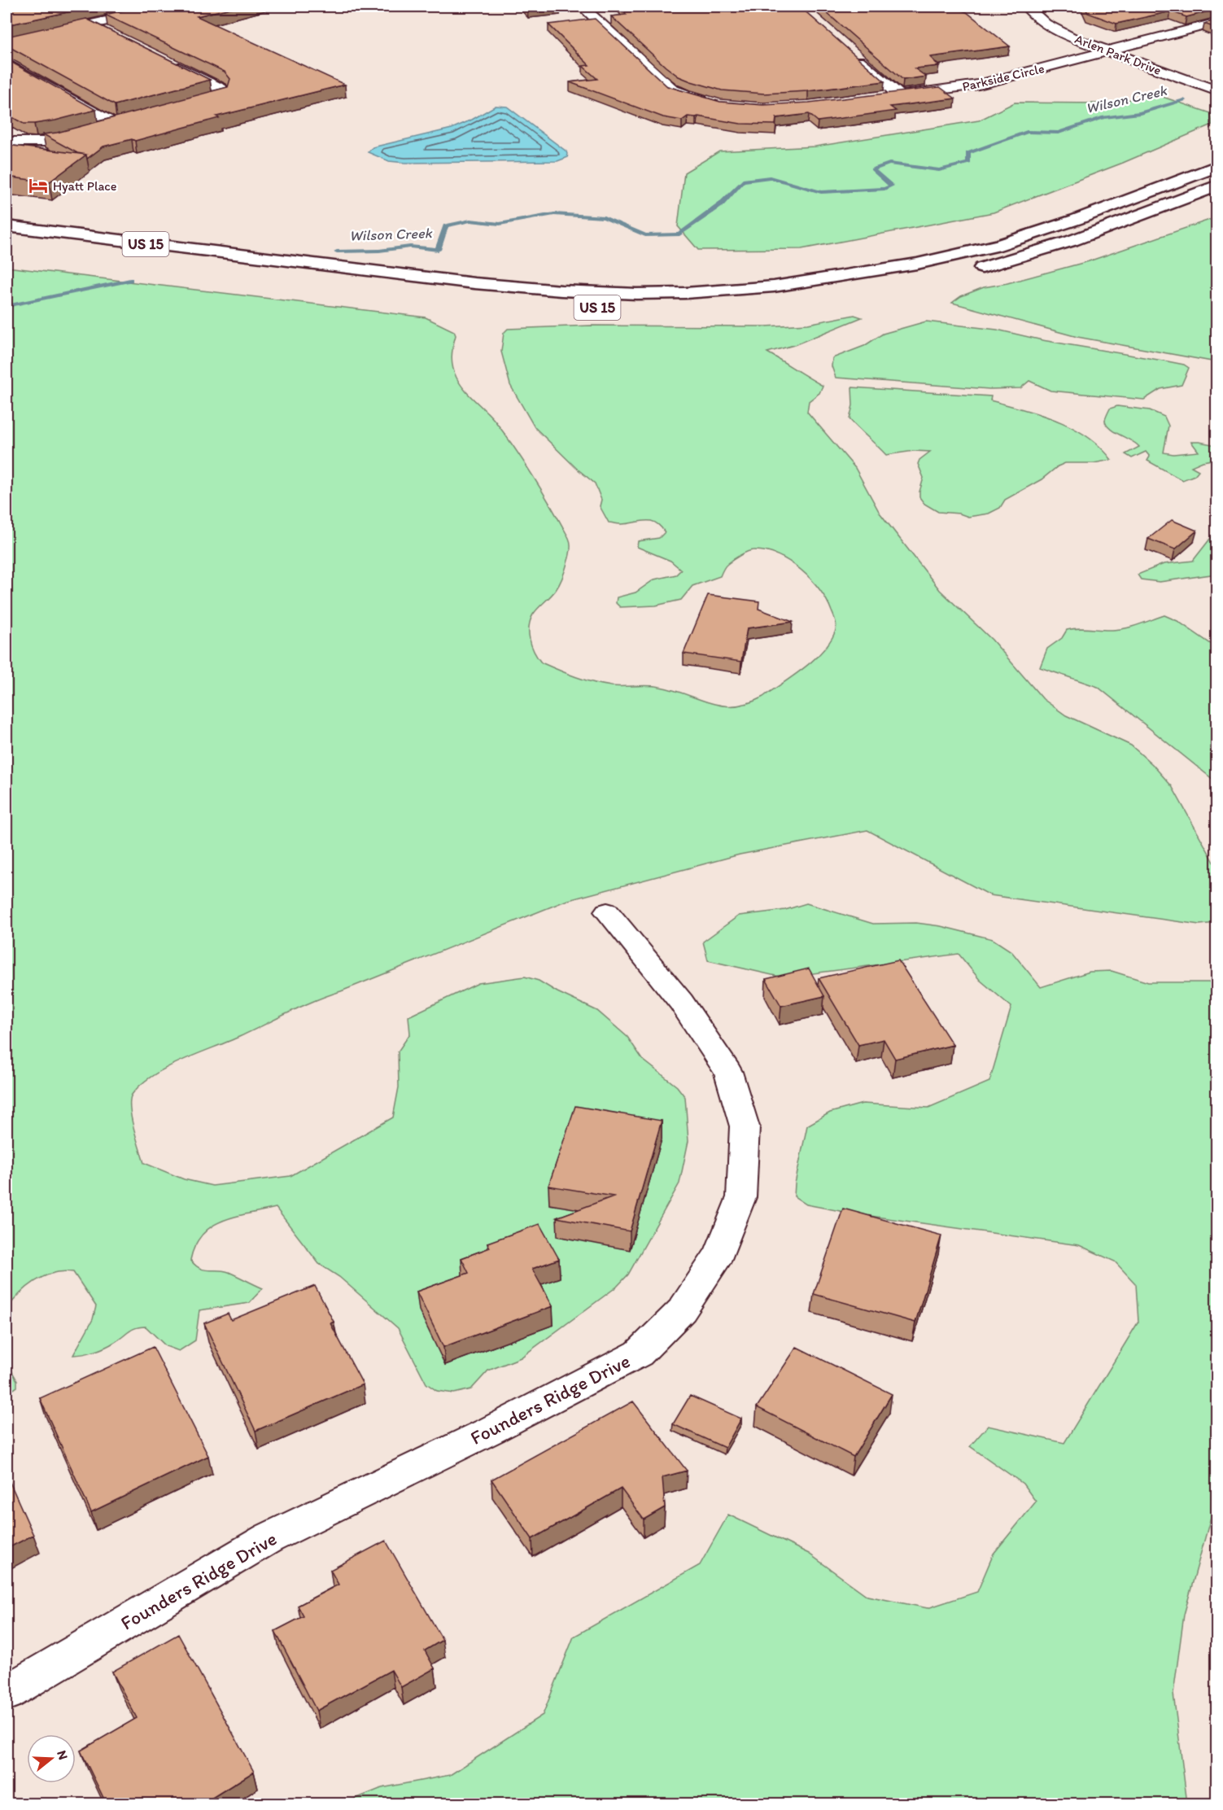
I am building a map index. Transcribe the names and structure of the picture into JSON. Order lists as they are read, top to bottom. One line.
{"streets":{"highway":["US 15"],"street":["Arlen Park Drive","Parkside Circle","Founders Ridge Drive"]},"crossings":[["Arlen Park Drive","Parkside Circle"]],"water":["Wilson Creek"],"places":{"hotel":["Hyatt Place"]},"north":"right"}
